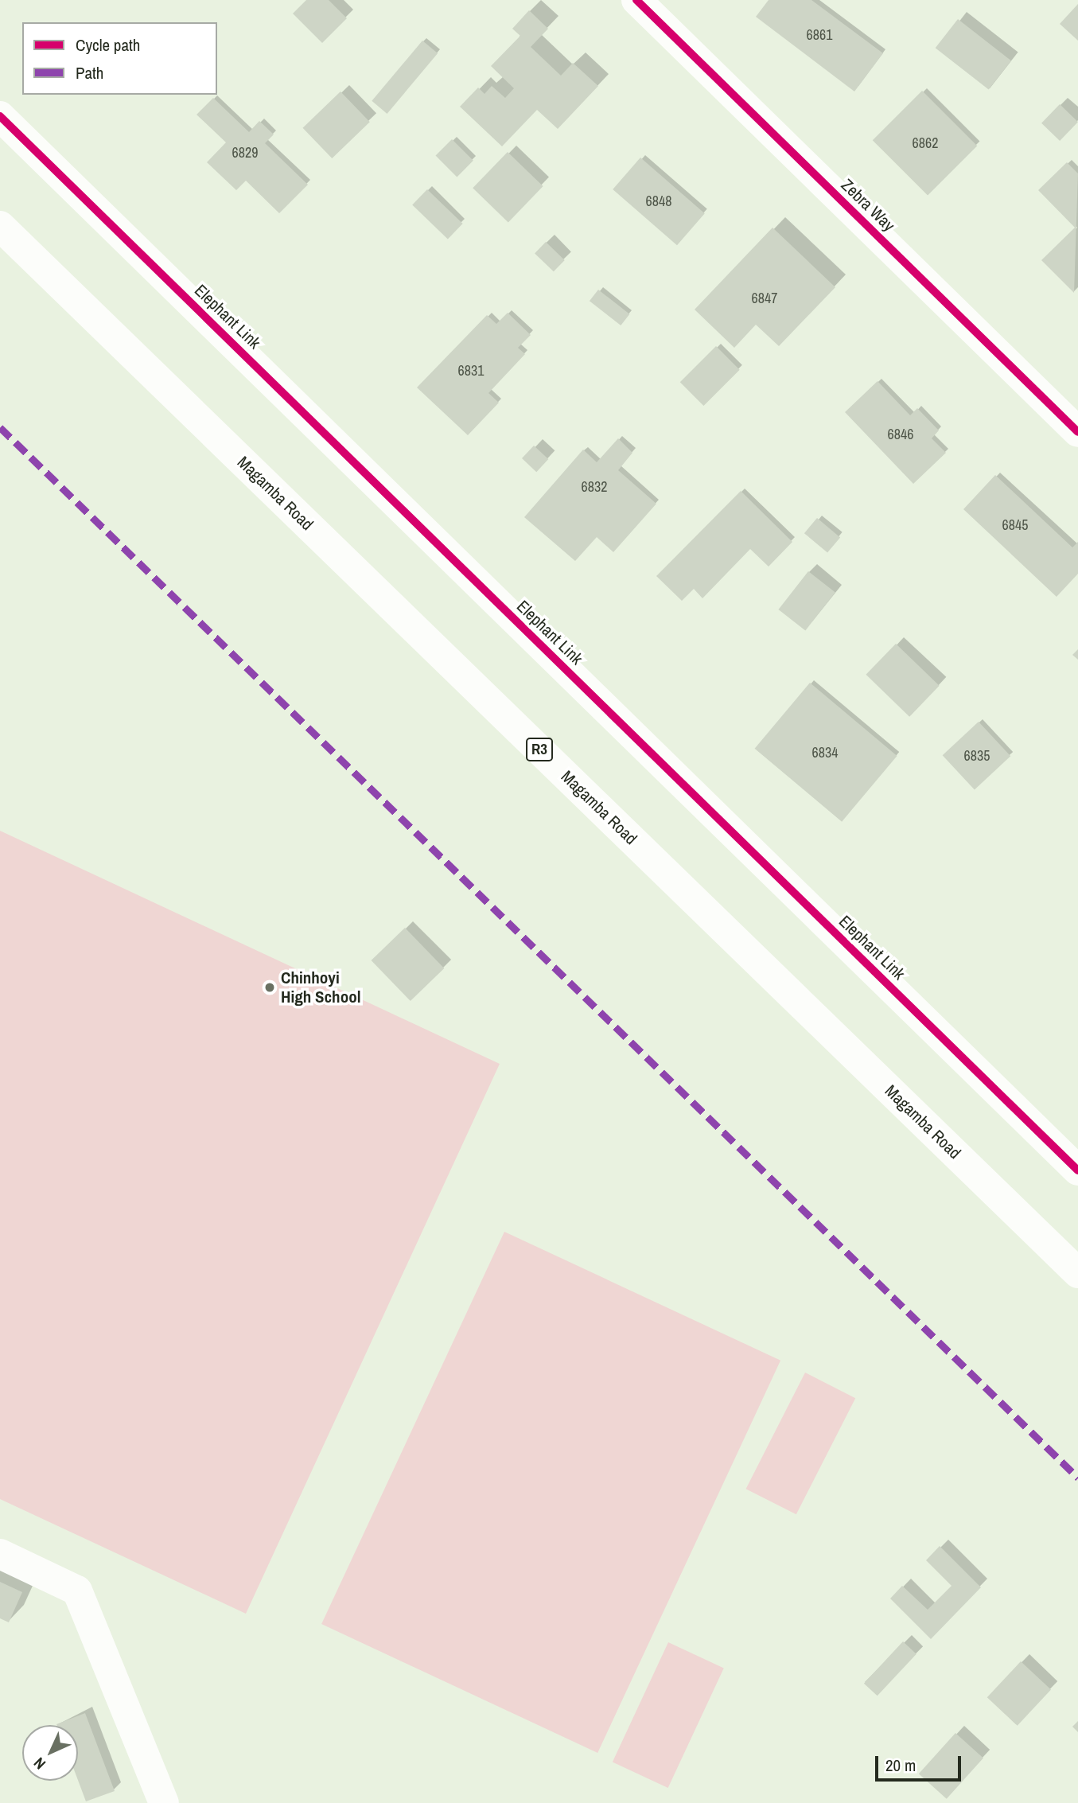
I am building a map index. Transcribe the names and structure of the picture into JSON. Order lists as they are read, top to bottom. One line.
{"streets":{"main road":["Zebra Way","Elephant Link","Magamba Road","R3"]},"places":["Chinhoyi High School"],"house_numbers":["6861","6862","6829","6848","6847","6831","6846","6832","6845","6834","6835"],"legend":["Cycle path","Path"],"scale_bar":"20 m","north":"bottom left"}
